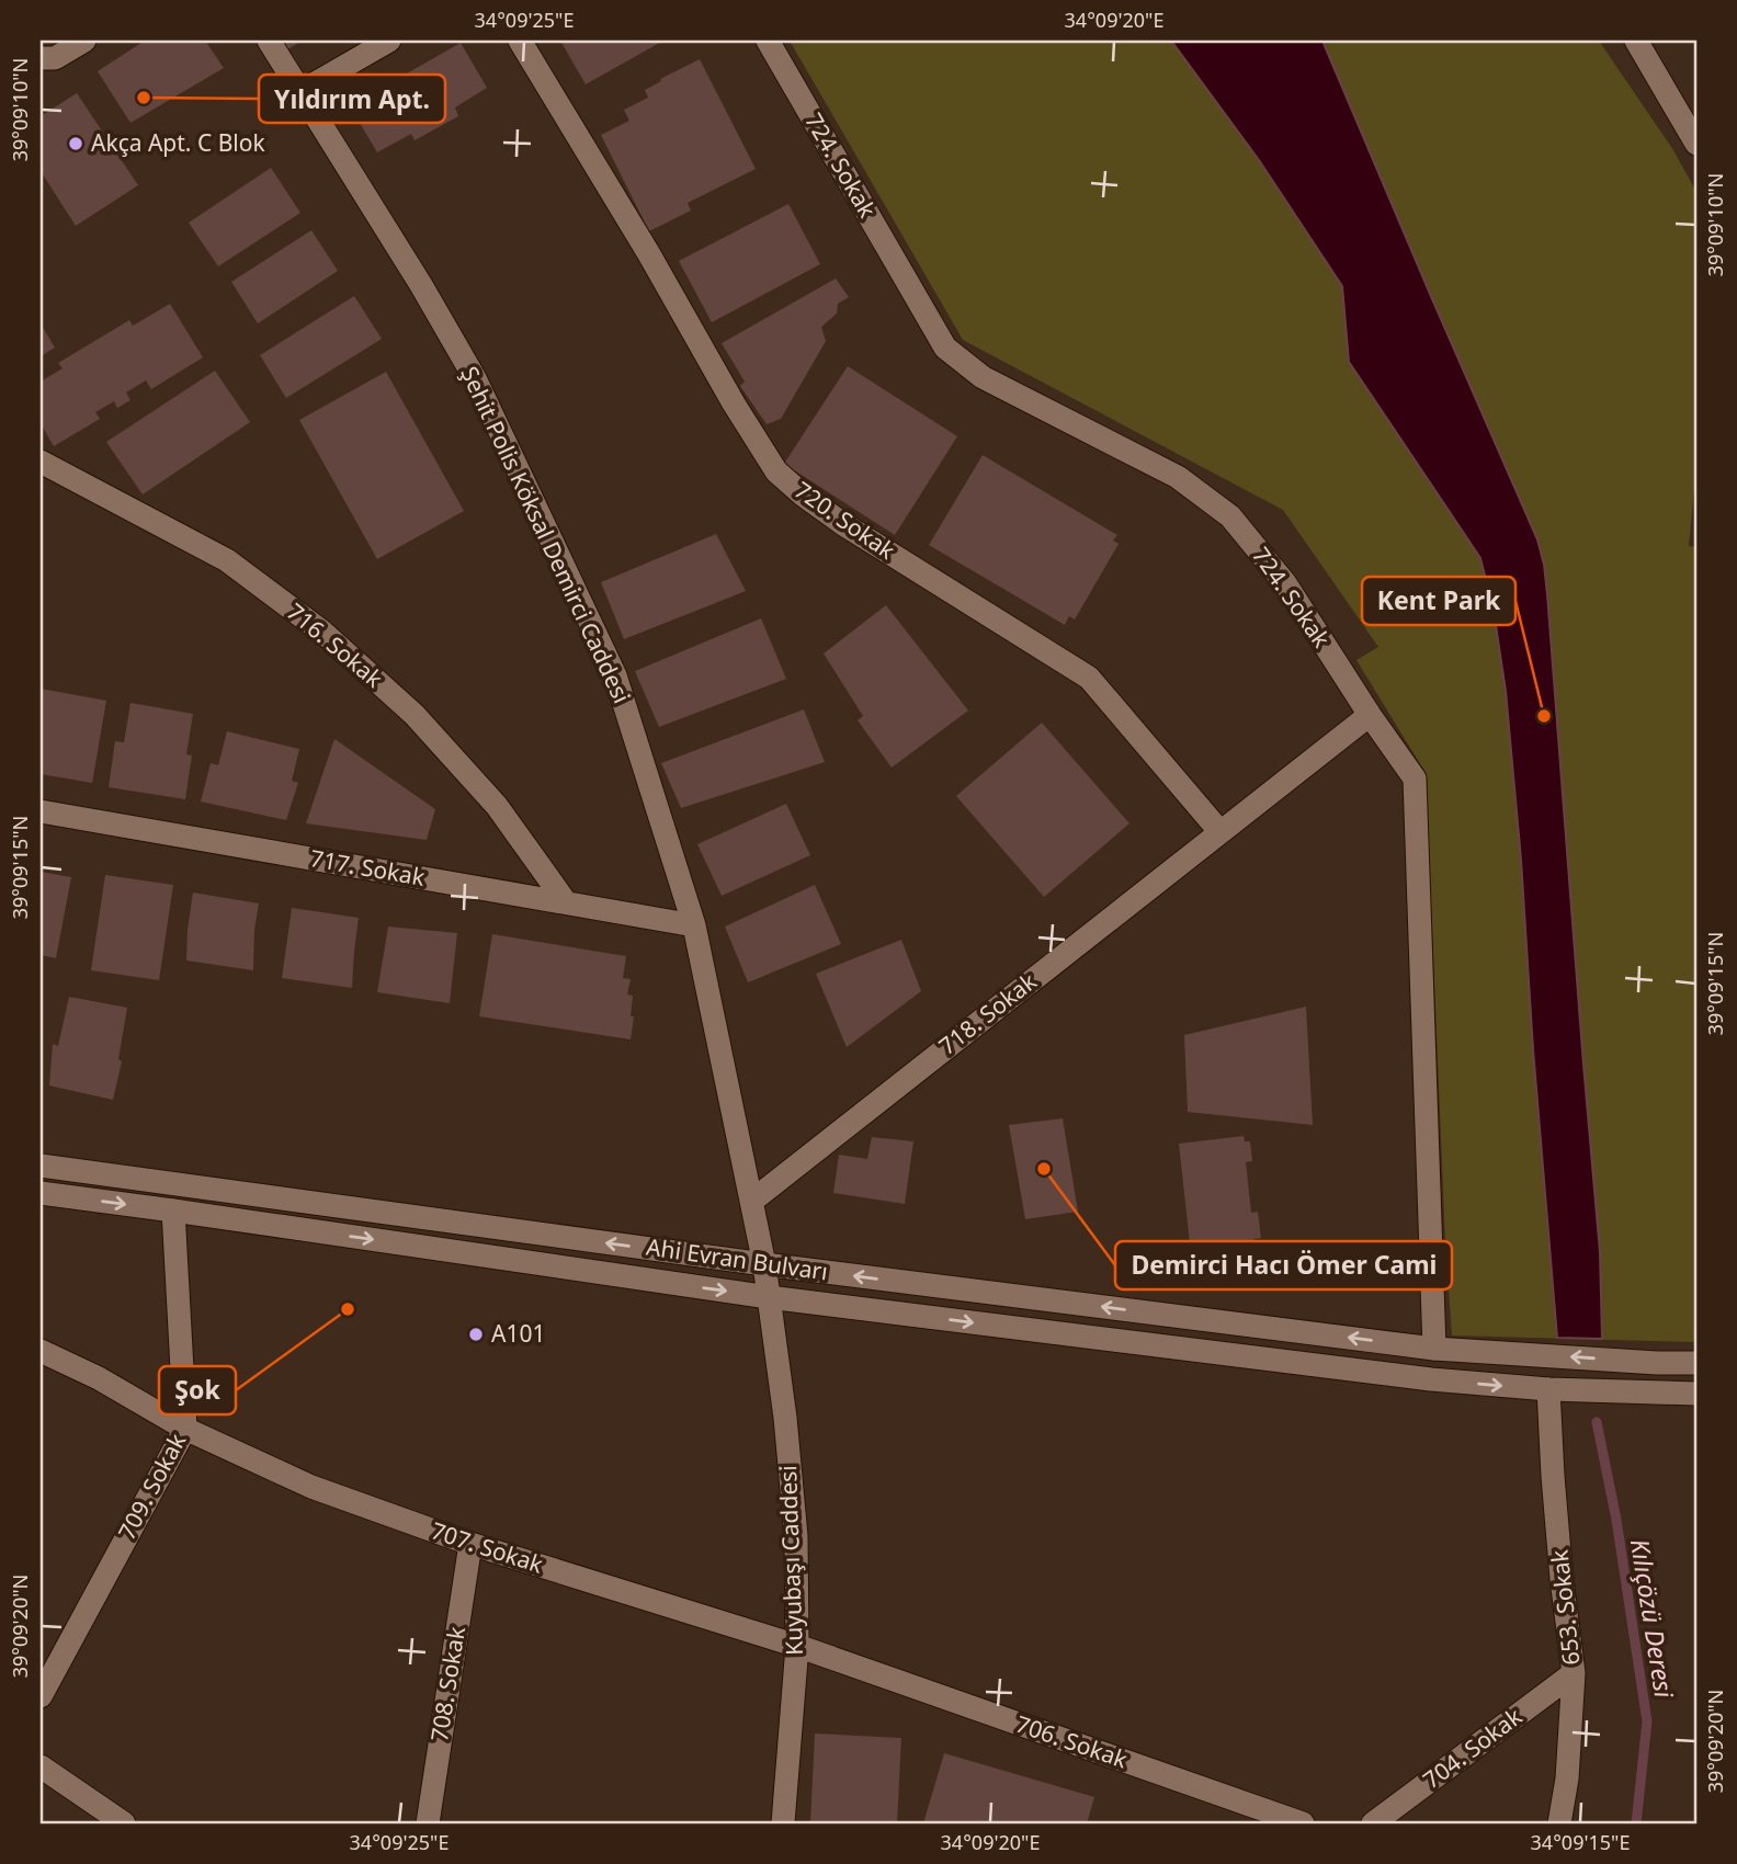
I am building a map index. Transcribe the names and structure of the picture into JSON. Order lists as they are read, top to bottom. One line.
{"streets":{"street":["724. Sokak","720. Sokak","Şehit Polis Köksal Demirci Caddesi","716. Sokak","717. Sokak","718. Sokak","Ahi Evran Bulvarı","709. Sokak","707. Sokak","Kuyubaşı Caddesi","653. Sokak","708. Sokak","706. Sokak","704. Sokak"]},"crossings":[["724. Sokak","718. Sokak"],["724. Sokak","Ahi Evran Bulvarı"],["720. Sokak","718. Sokak"],["Şehit Polis Köksal Demirci Caddesi","717. Sokak"],["Şehit Polis Köksal Demirci Caddesi","718. Sokak"],["Şehit Polis Köksal Demirci Caddesi","Ahi Evran Bulvarı"],["Şehit Polis Köksal Demirci Caddesi","Kuyubaşı Caddesi"],["716. Sokak","717. Sokak"],["Ahi Evran Bulvarı","709. Sokak"],["Ahi Evran Bulvarı","Kuyubaşı Caddesi"],["Ahi Evran Bulvarı","653. Sokak"],["709. Sokak","707. Sokak"],["707. Sokak","Kuyubaşı Caddesi"],["707. Sokak","708. Sokak"],["707. Sokak","706. Sokak"],["Kuyubaşı Caddesi","706. Sokak"],["653. Sokak","704. Sokak"]],"water":["Kılıçözü Deresi"],"places":["Yıldırım Apt.","Akça Apt. C Blok","Kent Park","Demirci Hacı Ömer Cami","Şok","A101"],"coordinates":["34°09'25\"E","34°09'20\"E","39°09'10\"N","39°09'15\"N","39°09'20\"N","34°09'15\"E"]}
